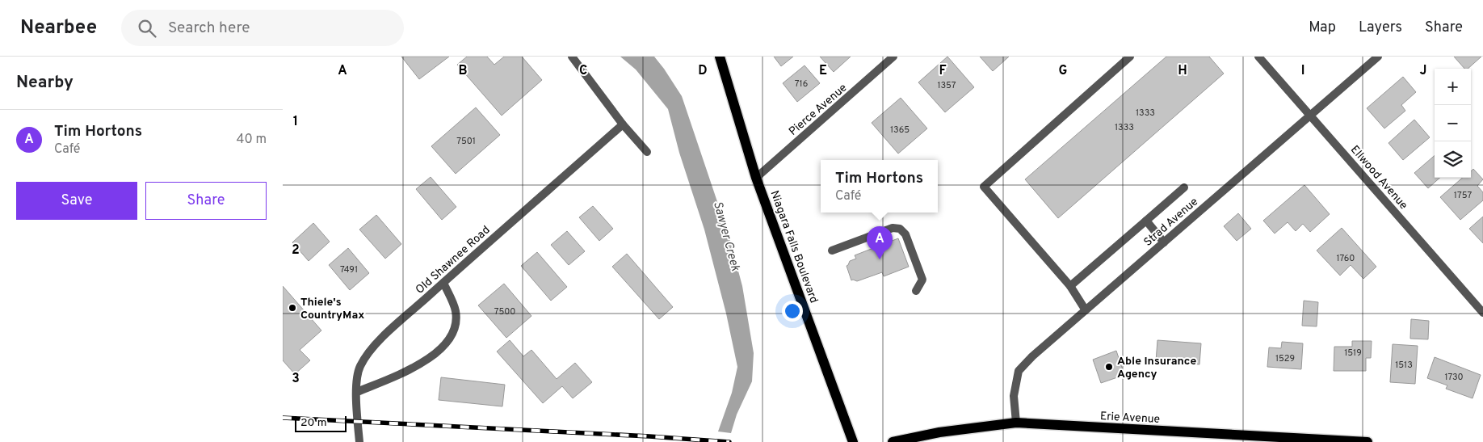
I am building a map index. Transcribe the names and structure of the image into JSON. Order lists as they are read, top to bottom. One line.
{"streets":{"main road":["Niagara Falls Boulevard","Erie Avenue"],"street":["Pierce Avenue","Ellwood Avenue","Strad Avenue","Old Shawnee Road"]},"crossings":[["Pierce Avenue","Niagara Falls Boulevard"],["Ellwood Avenue","Strad Avenue"],["Strad Avenue","Erie Avenue"]],"water":["Sawyer Creek"],"places":["Thiele's CountryMax","Able Insurance Agency"],"house_numbers":["716","1357","1333","1333","1365","7501","1757","1760","7491","7500","1519","1529","1513","1730"],"scale_bar":"20 m","page":{"header":"Nearbee","search":"Search here","nav":["Map","Layers","Share"],"heading":"Nearby","map_buttons":["+","−"],"list":[{"mark":"A","name":"Tim Hortons","note":"Café","value":"40 m"}],"popup":["Tim Hortons","Café"],"buttons":["Save","Share"],"pins":"A","scale":"20 m"},"grid":{"columns":["A","B","C","D","E","F","G","H","I","J"],"rows":["1","2","3"]}}
